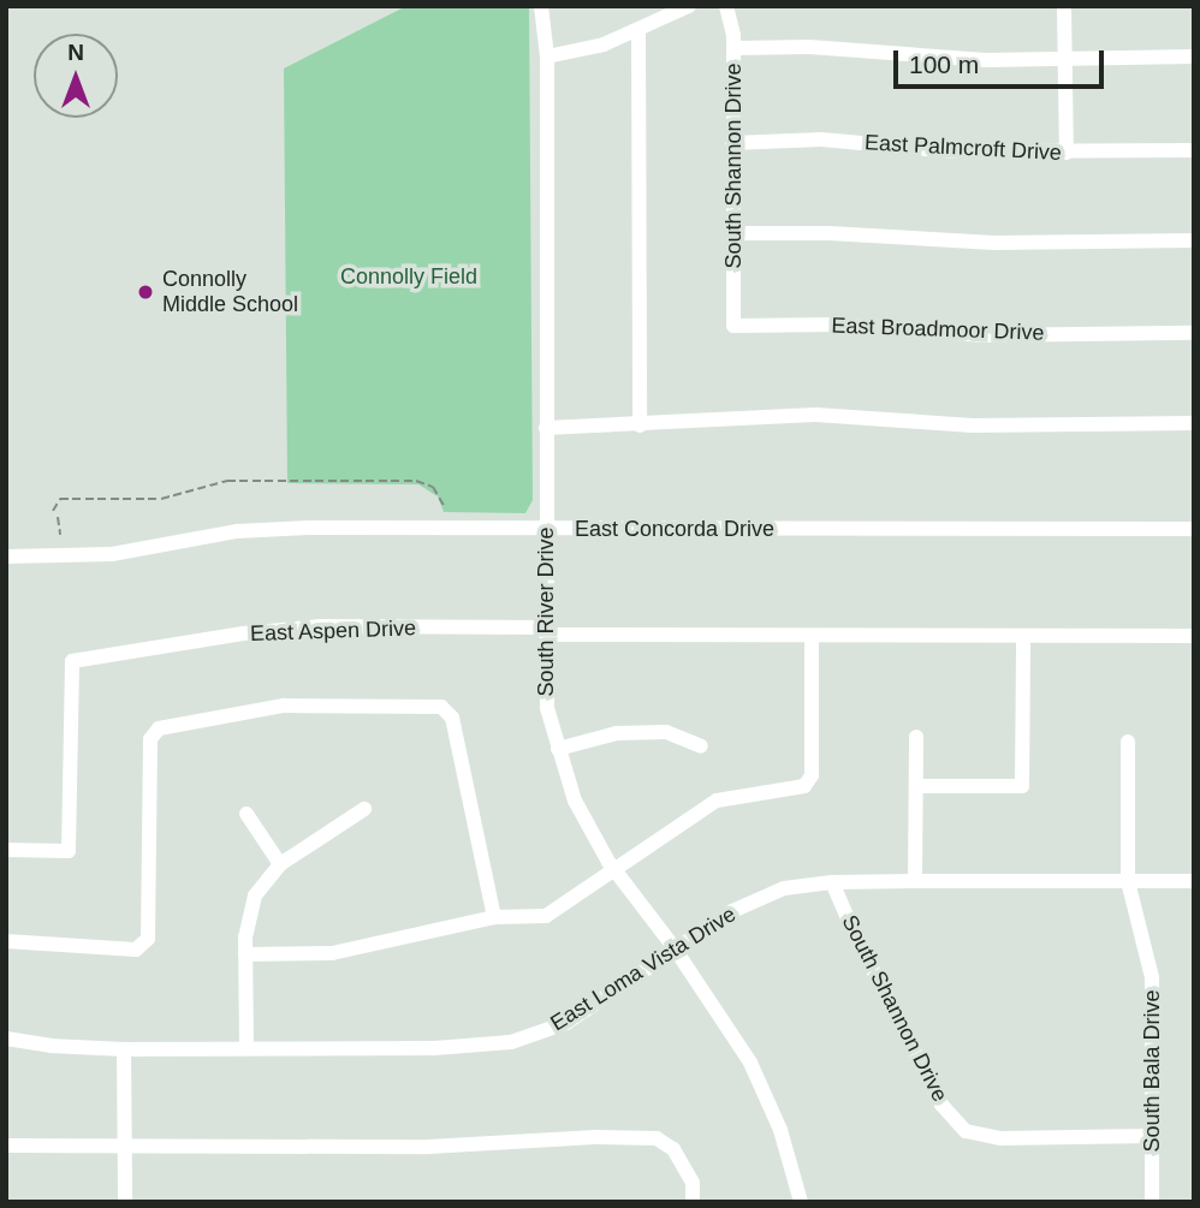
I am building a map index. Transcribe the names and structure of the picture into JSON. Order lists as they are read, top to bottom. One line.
{"streets":{"street":["East Palmcroft Drive","South Shannon Drive","East Broadmoor Drive","East Concorda Drive","South River Drive","East Aspen Drive","East Loma Vista Drive","South Bala Drive"]},"crossings":[["East Palmcroft Drive","South Shannon Drive"],["South Shannon Drive","East Broadmoor Drive"],["South Shannon Drive","East Loma Vista Drive"],["South Shannon Drive","South Bala Drive"],["East Concorda Drive","South River Drive"],["South River Drive","East Aspen Drive"],["South River Drive","East Loma Vista Drive"],["East Loma Vista Drive","South Bala Drive"]],"parks":["Connolly Field"],"places":["Connolly Middle School"],"scale_bar":"100 m","north":"top"}
